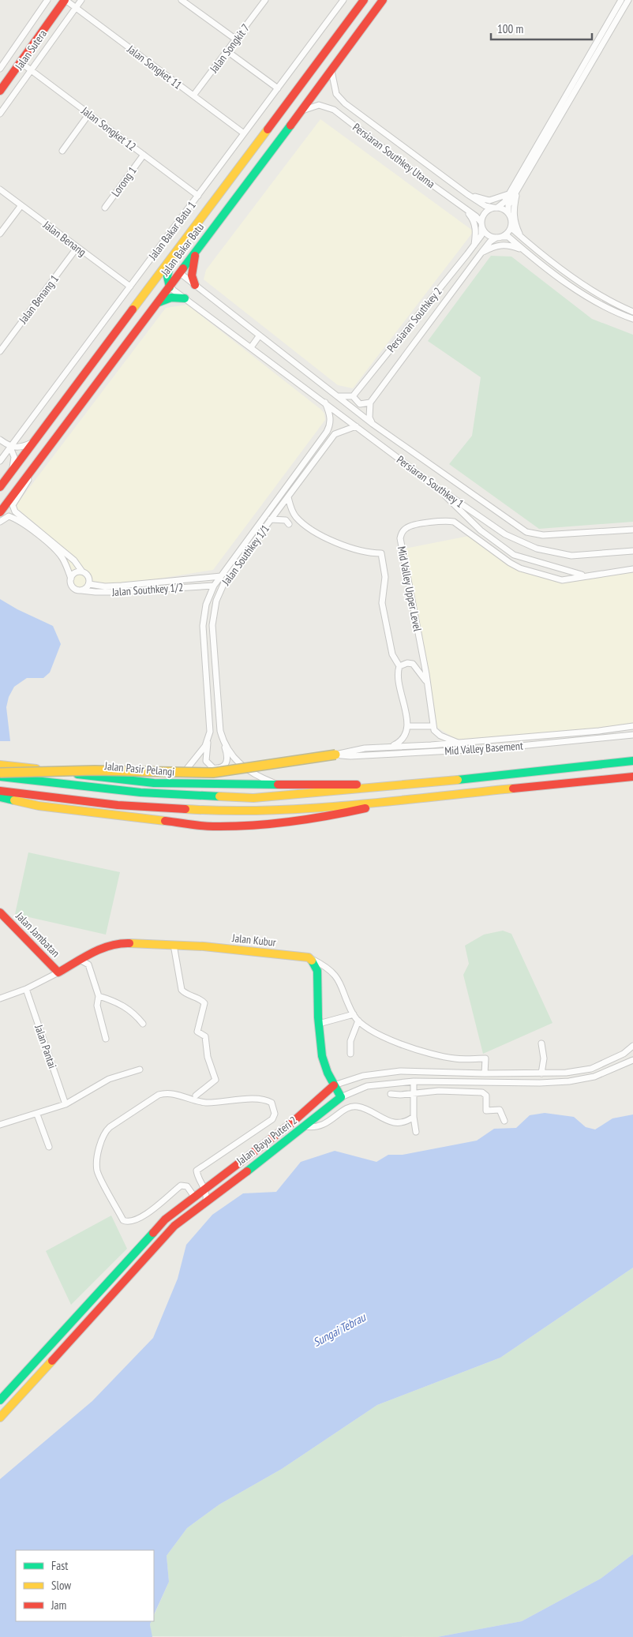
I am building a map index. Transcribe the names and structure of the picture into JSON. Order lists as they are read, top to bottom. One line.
{"streets":{"main road":["Jalan Sutera","Jalan Bakar Batu","Jalan Pasir Pelangi","Jalan Jambatan","Jalan Kubur","Jalan Bayu Puteri 2"],"street":["Jalan Songkit 7","Jalan Songket 11","Jalan Songket 12","Persiaran Southkey Utama","Lorong 1","Jalan Bakar Batu 1","Jalan Benang","Jalan Benang 1","Persiaran Southkey 2","Persiaran Southkey 1","Jalan Southkey 1/1","Mid Valley Upper Level","Jalan Southkey 1/2","Mid Valley Basement","Jalan Pantai"]},"crossings":[["Jalan Songkit 7","Jalan Songket 11"],["Jalan Sutera","Jalan Songket 11"],["Jalan Sutera","Jalan Songket 12"],["Jalan Songket 11","Jalan Bakar Batu 1"],["Jalan Songket 12","Lorong 1"],["Jalan Songket 12","Jalan Bakar Batu 1"],["Persiaran Southkey Utama","Jalan Bakar Batu"],["Persiaran Southkey Utama","Persiaran Southkey 2"],["Jalan Bakar Batu 1","Jalan Benang"],["Jalan Benang","Jalan Benang 1"],["Jalan Bakar Batu","Persiaran Southkey 1"],["Persiaran Southkey 1","Jalan Southkey 1/1"],["Jalan Southkey 1/1","Jalan Southkey 1/2"],["Jalan Southkey 1/1","Jalan Pasir Pelangi"],["Jalan Jambatan","Jalan Kubur"]],"water":["Sungai Tebrau"],"legend":["Fast","Slow","Jam"],"scale_bar":"100 m"}
